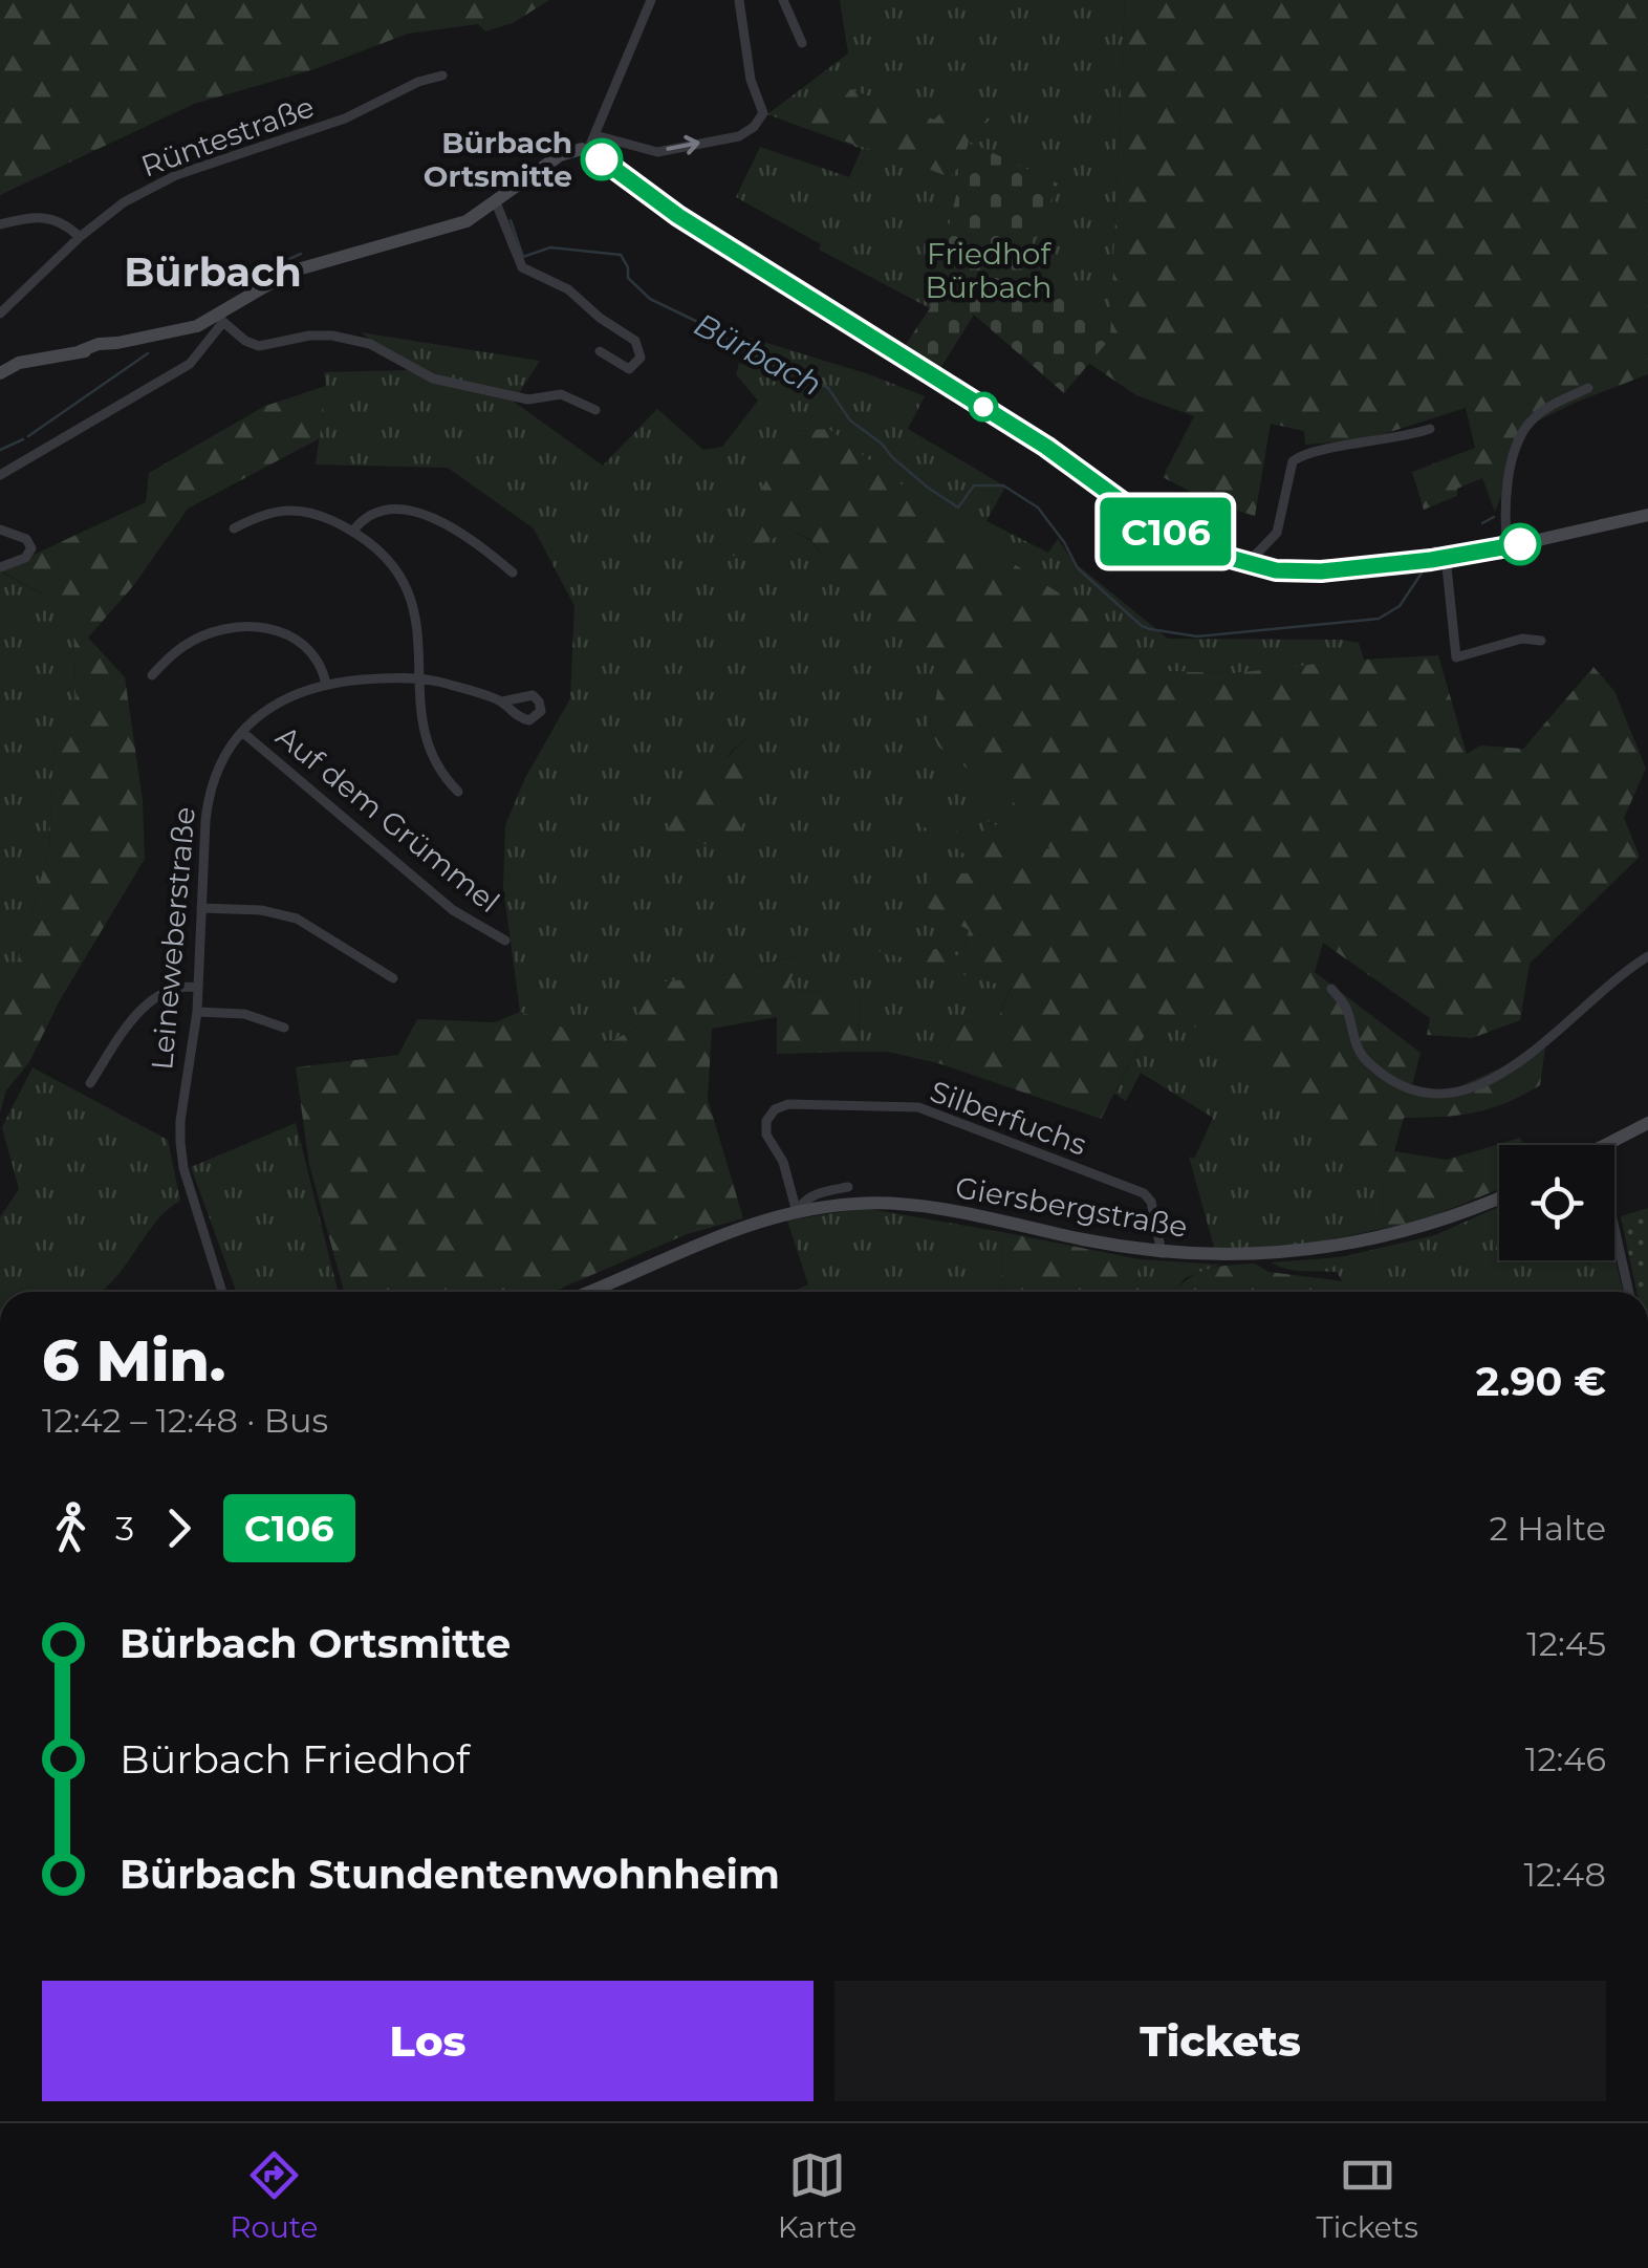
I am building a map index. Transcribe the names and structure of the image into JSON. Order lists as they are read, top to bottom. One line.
{"streets":{"street":["Rüntestraße","Auf dem Grümmel","Leineweberstraße","Silberfuchs","Giersbergstraße"]},"crossings":[["Auf dem Grümmel","Leineweberstraße"],["Silberfuchs","Giersbergstraße"]],"districts":["Bürbach"],"water":["Bürbach"],"parks":["Friedhof Bürbach"],"places":["Bürbach Ortsmitte"],"lines":["bus line C106"],"page":{"on_map":"C106","heading":["6 Min.","12:42 – 12:48 · Bus","2.90 €"],"legs":["3","C106","2 Halte"],"list":[{"name":"Bürbach Ortsmitte","value":"12:45"},{"name":"Bürbach Friedhof","value":"12:46"},{"name":"Bürbach Stundentenwohnheim","value":"12:48"}],"buttons":["Los","Tickets"],"tabs":["Route","Karte","Tickets"]}}
